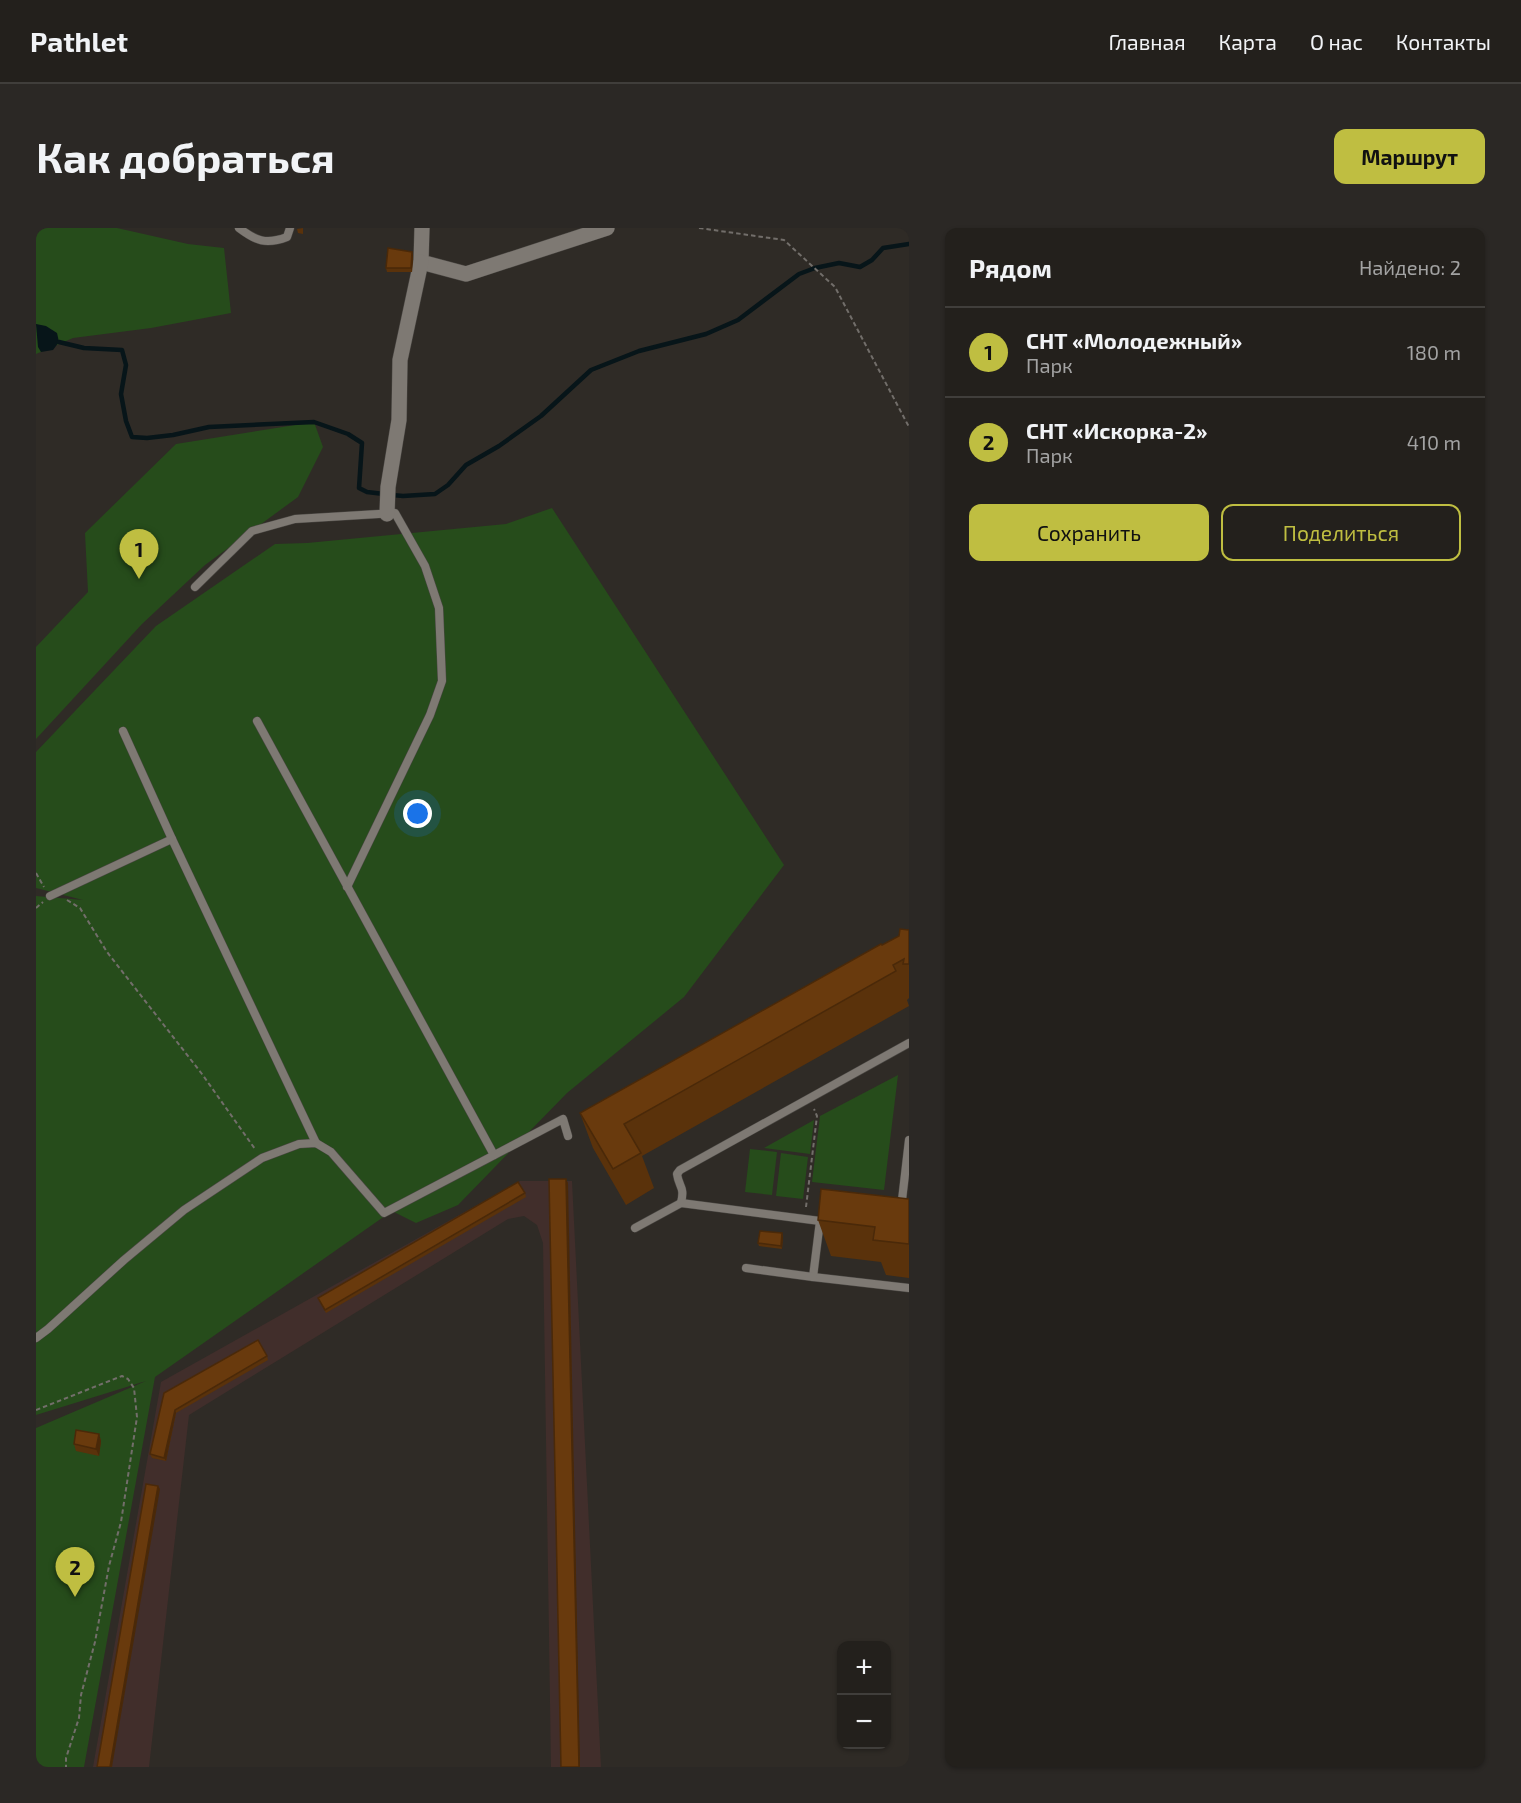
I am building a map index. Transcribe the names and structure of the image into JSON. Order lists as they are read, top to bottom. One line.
{"page":{"header":"Pathlet","nav":["Главная","Карта","О нас","Контакты"],"buttons":["Маршрут",["Сохранить","Поделиться"]],"title":"Как добраться","heading":["Рядом","Найдено: 2"],"list":[{"mark":"1","name":"СНТ «Молодежный»","note":"Парк","value":"180 m"},{"mark":"2","name":"СНТ «Искорка-2»","note":"Парк","value":"410 m"}],"pins":["1","2"],"map_buttons":["+","−"]}}
